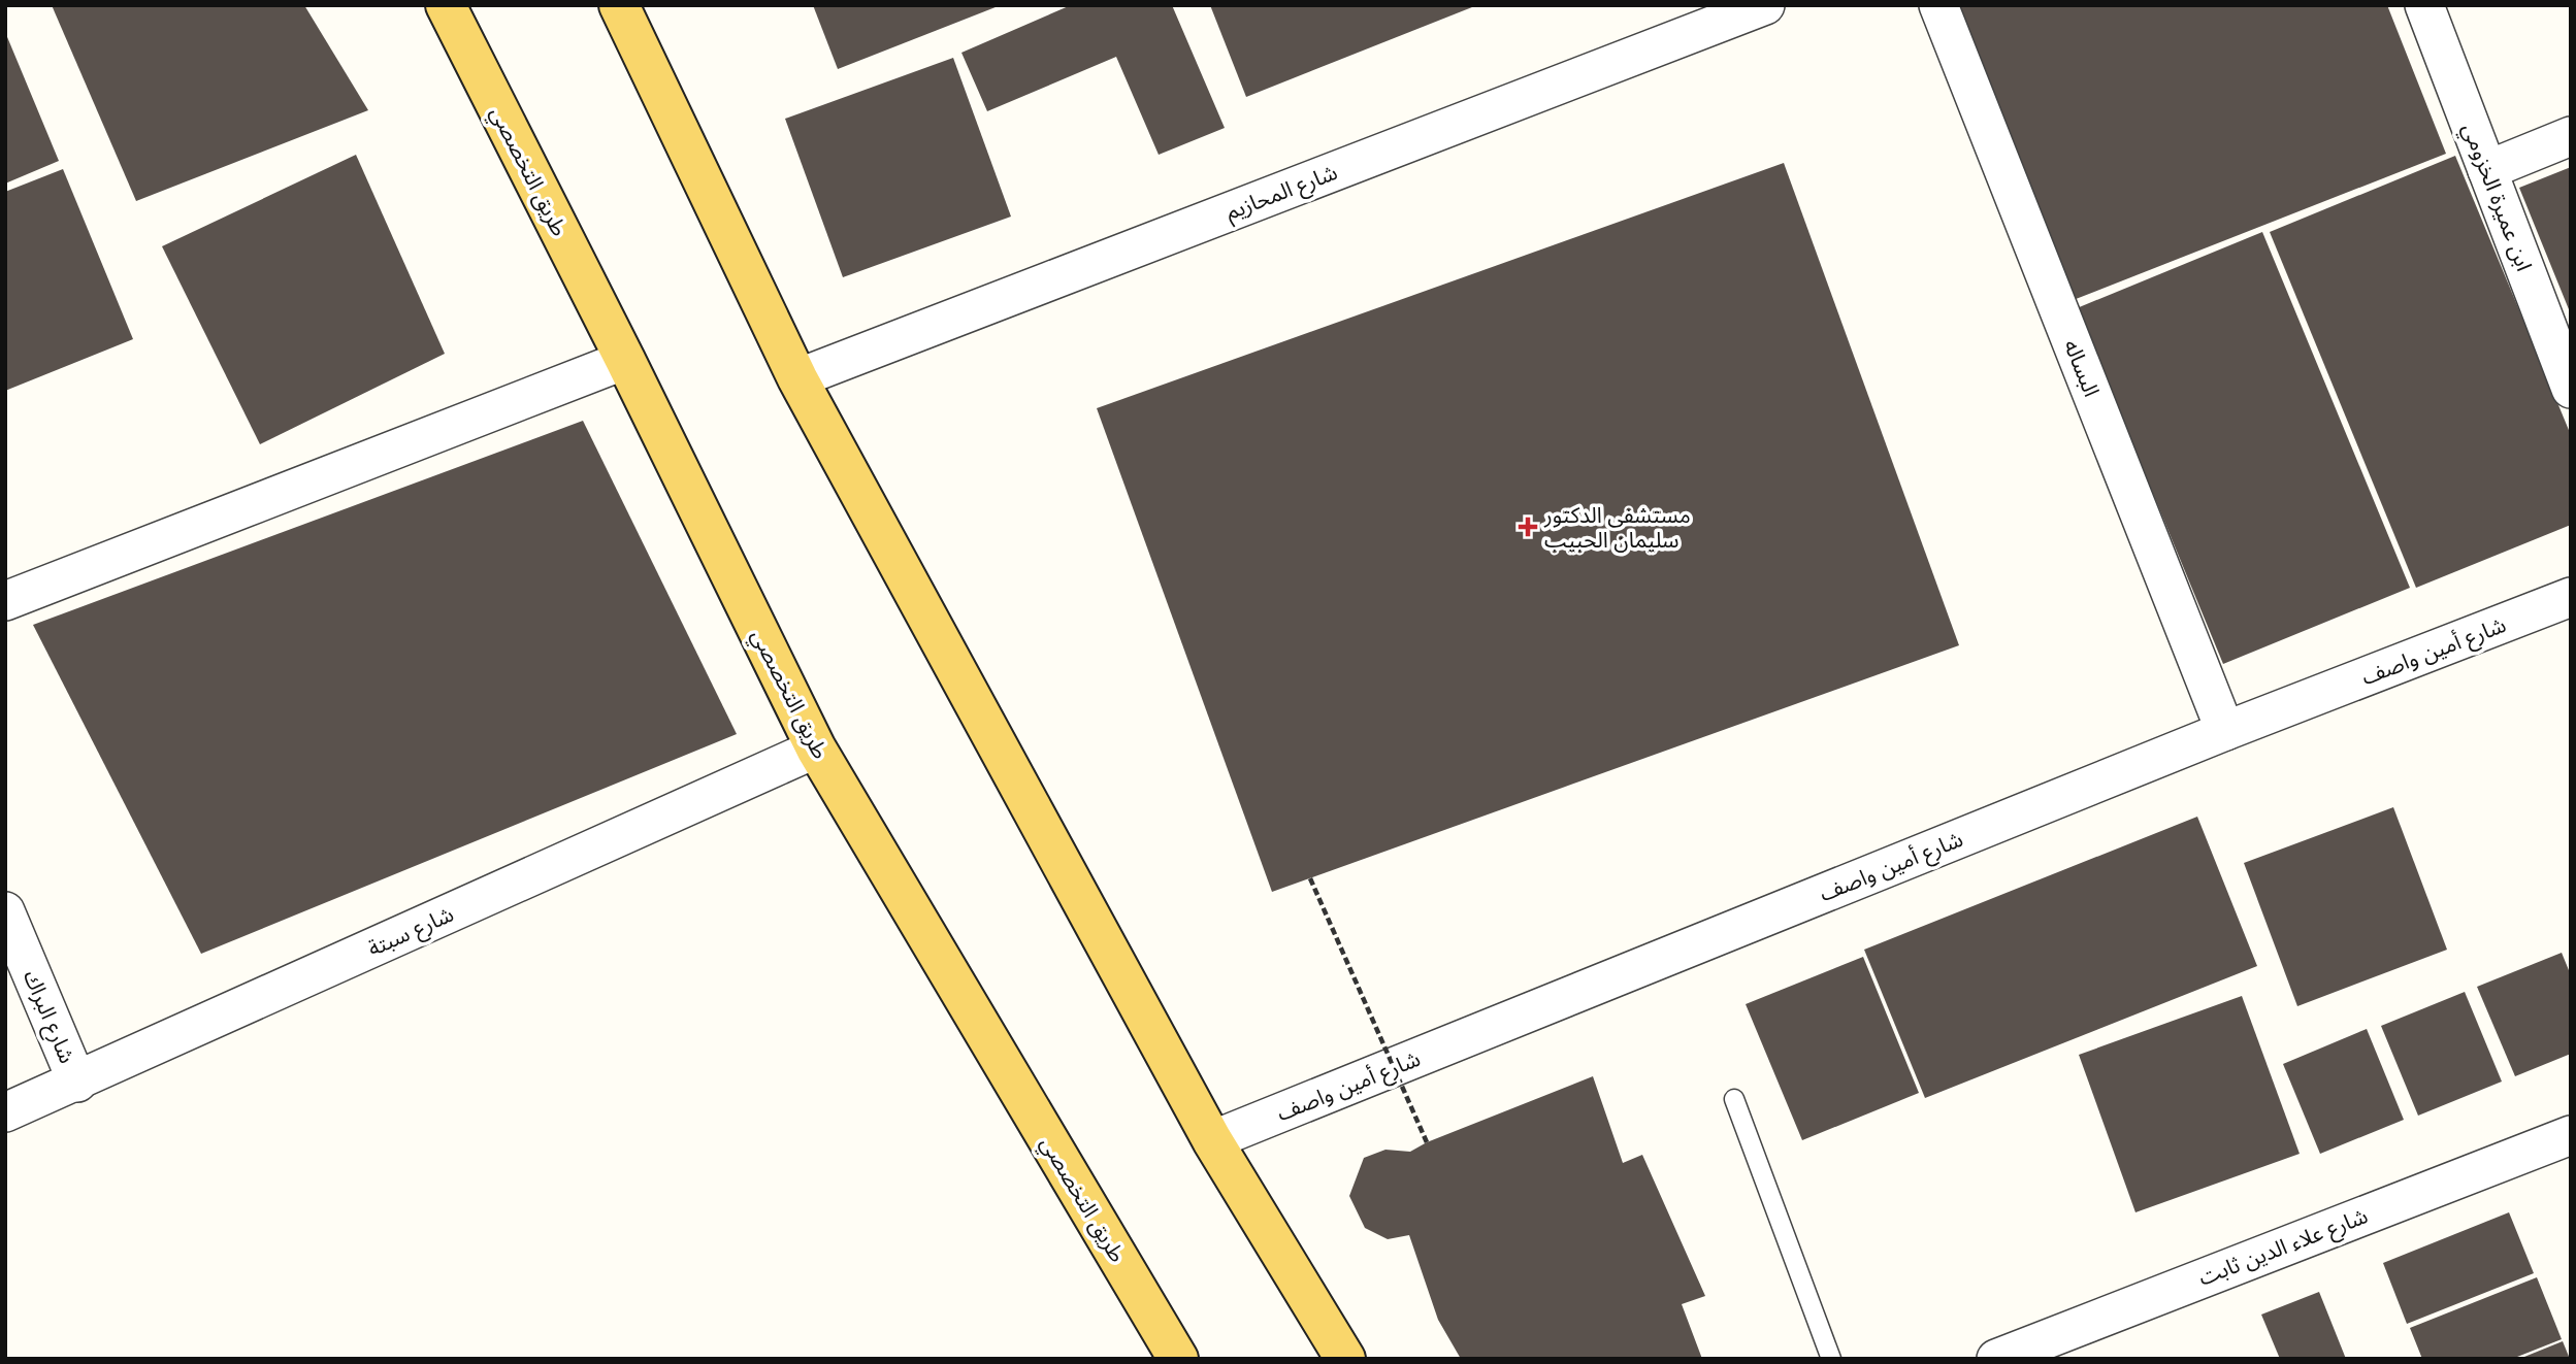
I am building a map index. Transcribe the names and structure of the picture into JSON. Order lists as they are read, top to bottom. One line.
{"streets":{"main road":["طريق التخصصي"],"street":["شارع المحازيم","ابن عميرة الخزومي","البساله","شارع أمين واصف","شارع سبتة","شارع البراك","شارع علاء الدين ثابت"]},"crossings":[["طريق التخصصي","شارع سبتة"],["البساله","شارع أمين واصف"],["شارع سبتة","شارع البراك"]],"places":{"health":["مستشفى الدكتور سليمان الحبيب"]}}
